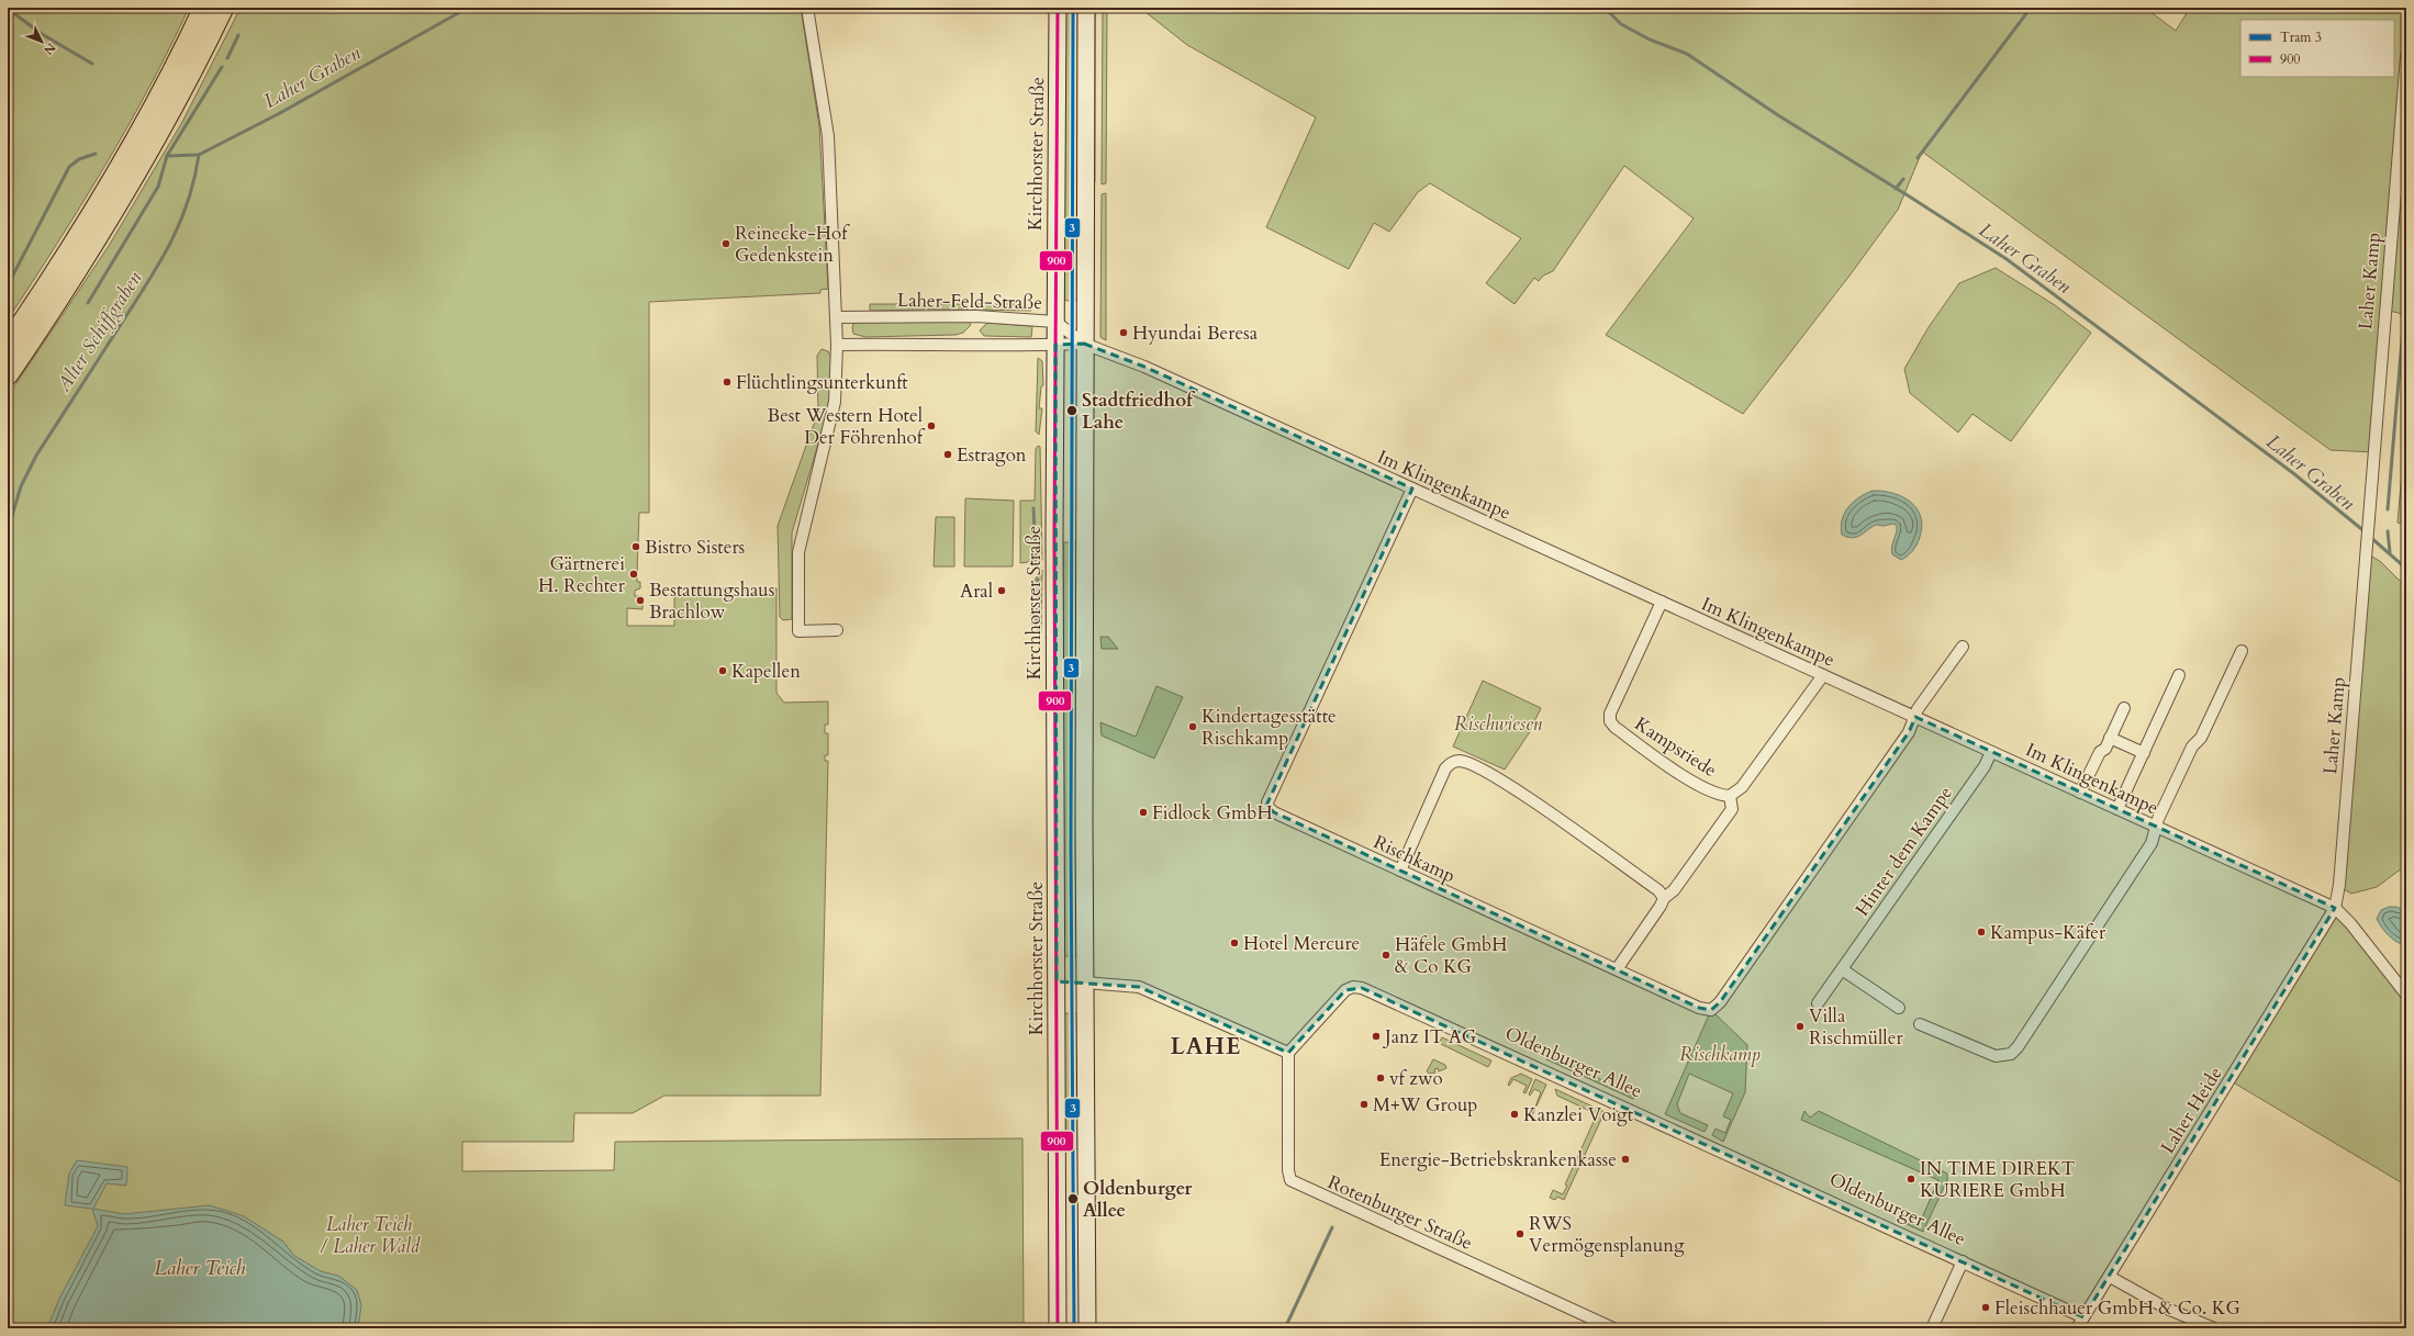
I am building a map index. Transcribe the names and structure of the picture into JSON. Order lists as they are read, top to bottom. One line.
{"streets":{"main road":["Kirchhorster Straße"],"street":["Laher Kamp","Laher-Feld-Straße","Im Klingenkampe","Kampsriede","Hinter dem Kampe","Rischkamp","Oldenburger Allee","Laher Heide","Rotenburger Straße"]},"crossings":[["Kirchhorster Straße","Laher-Feld-Straße"],["Laher Kamp","Im Klingenkampe"],["Laher Kamp","Laher Heide"],["Laher-Feld-Straße","Im Klingenkampe"],["Im Klingenkampe","Kampsriede"],["Im Klingenkampe","Hinter dem Kampe"],["Im Klingenkampe","Rischkamp"],["Im Klingenkampe","Laher Heide"],["Oldenburger Allee","Laher Heide"],["Oldenburger Allee","Rotenburger Straße"]],"districts":["LAHE"],"water":["Laher Graben","Alter Schiffgraben","Laher Teich"],"parks":["Rischwiesen","Rischkamp","Laher Teich / Laher Wald"],"places":["Reinecke-Hof Gedenkstein","Hyundai Beresa","Flüchtlingsunterkunft","Stadtfriedhof Lahe","Best Western Hotel Der Föhrenhof","Estragon","Bistro Sisters","Gärtnerei H. Rechter","Aral","Bestattungshaus Brachlow","Kapellen","Kindertagesstätte Rischkamp","Fidlock GmbH","Kampus-Käfer","Hotel Mercure","Häfele GmbH & Co KG","Villa Rischmüller","Janz IT AG","vf zwo","M+W Group","Kanzlei Voigt","Energie-Betriebskrankenkasse","IN TIME DIREKT KURIERE GmbH","Oldenburger Allee","RWS Vermögensplanung","Fleischhauer GmbH & Co. KG"],"lines":["tram line 3","transit line 900"],"legend":["Tram 3","900"],"north":"bottom right"}
